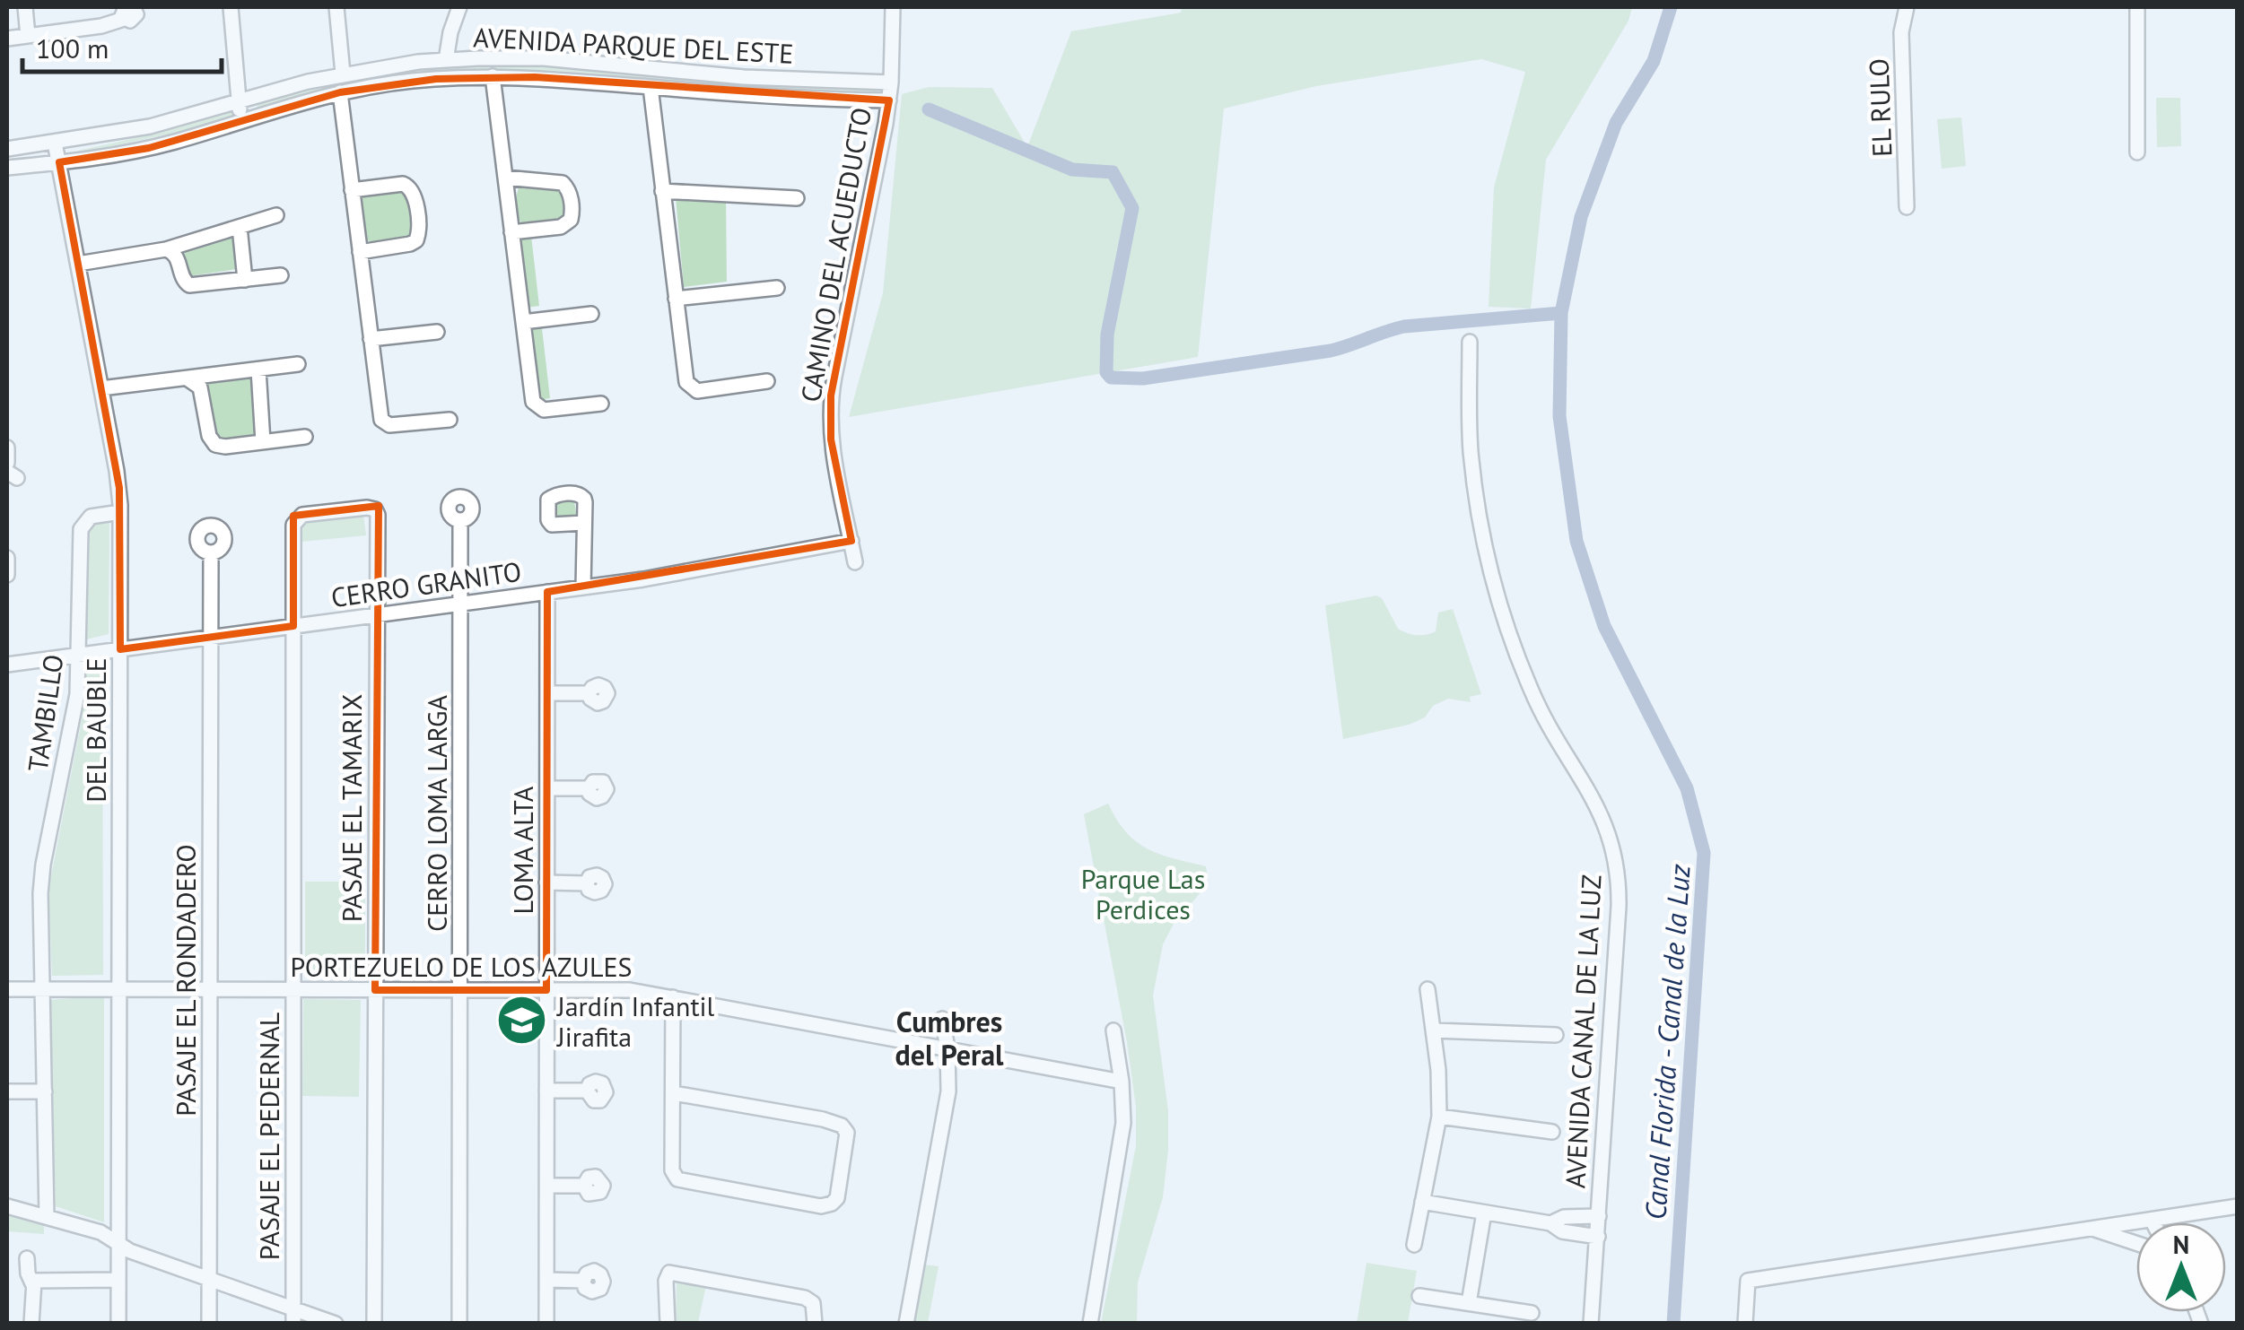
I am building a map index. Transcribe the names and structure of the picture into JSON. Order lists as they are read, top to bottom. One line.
{"streets":{"street":["AVENIDA PARQUE DEL ESTE","EL RULO","CAMINO DEL ACUEDUCTO","CERRO GRANITO","TAMBILLO","DEL BAUBLE","PASAJE EL TAMARIX","CERRO LOMA LARGA","LOMA ALTA","PORTEZUELO DE LOS AZULES","PASAJE EL RONDADERO","AVENIDA CANAL DE LA LUZ","PASAJE EL PEDERNAL"]},"crossings":[["AVENIDA PARQUE DEL ESTE","CAMINO DEL ACUEDUCTO"],["AVENIDA PARQUE DEL ESTE","DEL BAUBLE"],["CAMINO DEL ACUEDUCTO","CERRO GRANITO"],["CERRO GRANITO","TAMBILLO"],["CERRO GRANITO","DEL BAUBLE"],["CERRO GRANITO","PASAJE EL TAMARIX"],["CERRO GRANITO","CERRO LOMA LARGA"],["CERRO GRANITO","LOMA ALTA"],["CERRO GRANITO","PASAJE EL RONDADERO"],["CERRO GRANITO","PASAJE EL PEDERNAL"],["TAMBILLO","DEL BAUBLE"],["TAMBILLO","PORTEZUELO DE LOS AZULES"],["DEL BAUBLE","PORTEZUELO DE LOS AZULES"],["PASAJE EL TAMARIX","PORTEZUELO DE LOS AZULES"],["PASAJE EL TAMARIX","PASAJE EL PEDERNAL"],["CERRO LOMA LARGA","PORTEZUELO DE LOS AZULES"],["LOMA ALTA","PORTEZUELO DE LOS AZULES"],["PORTEZUELO DE LOS AZULES","PASAJE EL RONDADERO"],["PORTEZUELO DE LOS AZULES","PASAJE EL PEDERNAL"]],"districts":["Cumbres del Peral"],"water":["Canal Florida - Canal de la Luz"],"parks":["Parque Las Perdices"],"places":{"school or university":["Jardín Infantil Jirafita"]},"scale_bar":"100 m","north":"top"}
